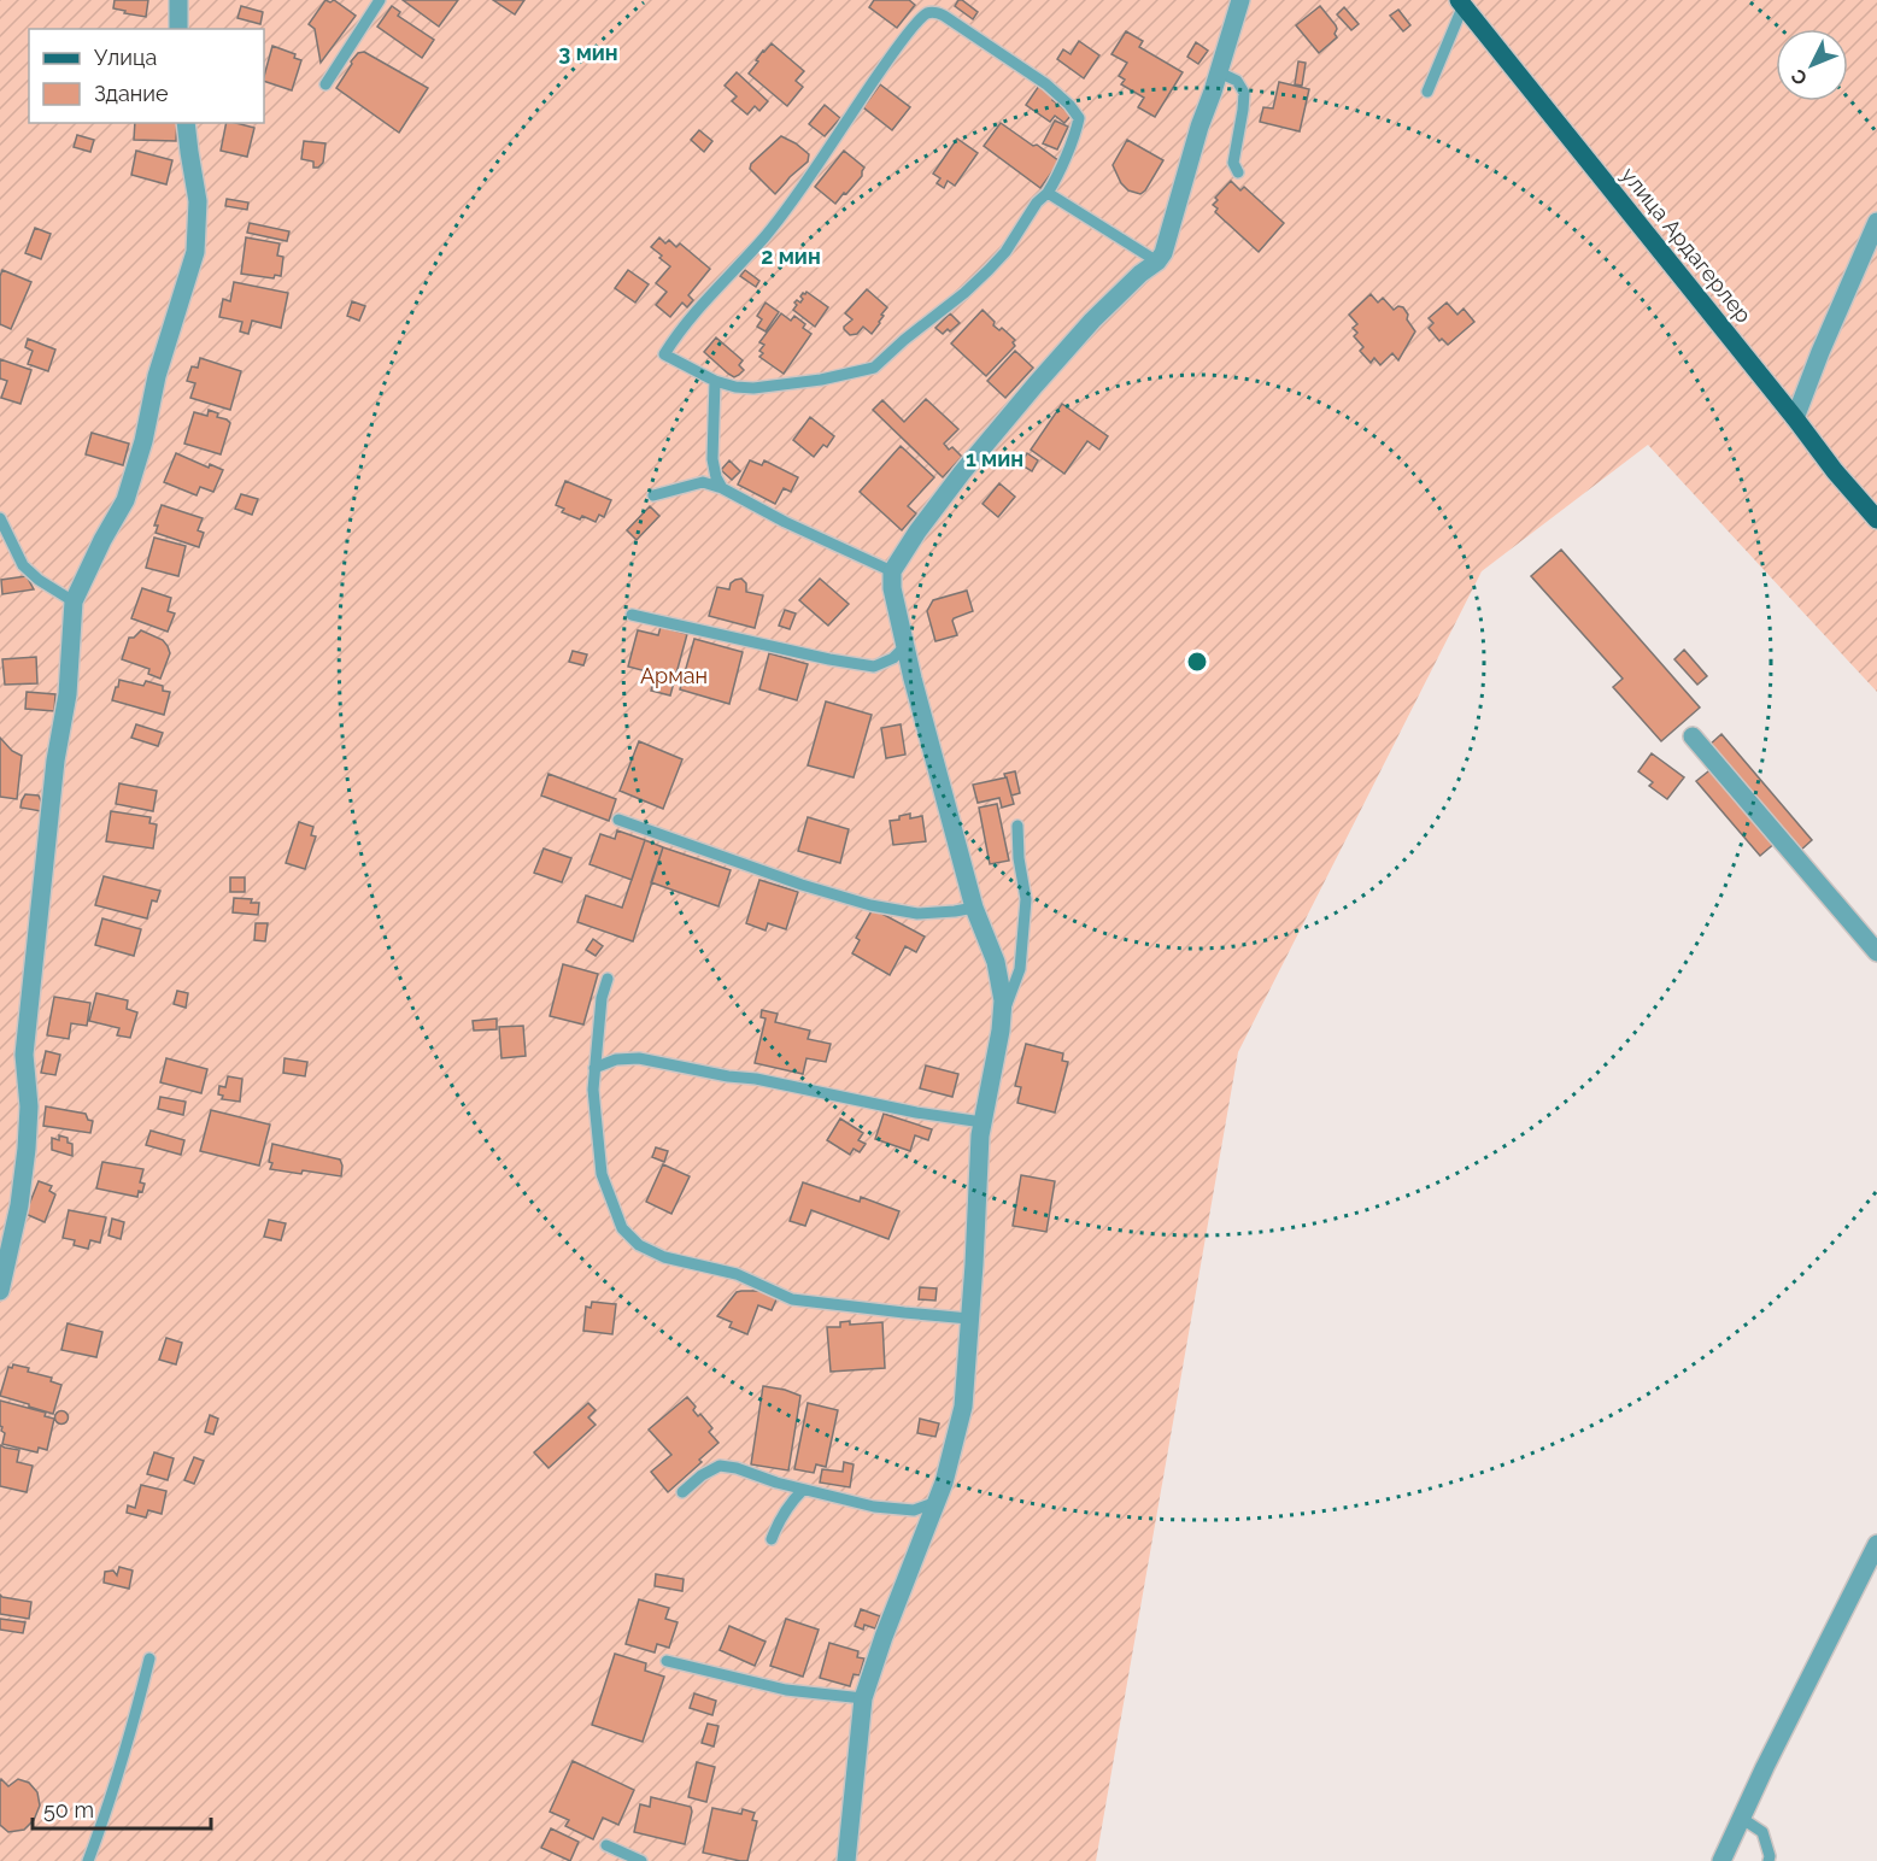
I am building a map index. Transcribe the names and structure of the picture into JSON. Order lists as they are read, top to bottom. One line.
{"streets":{"main road":["улица Ардагерлер"]},"parks":["Арман"],"legend":["Улица","Здание"],"scale_bar":"50 m","north":"bottom left","rings":["3 мин","2 мин","1 мин"]}
